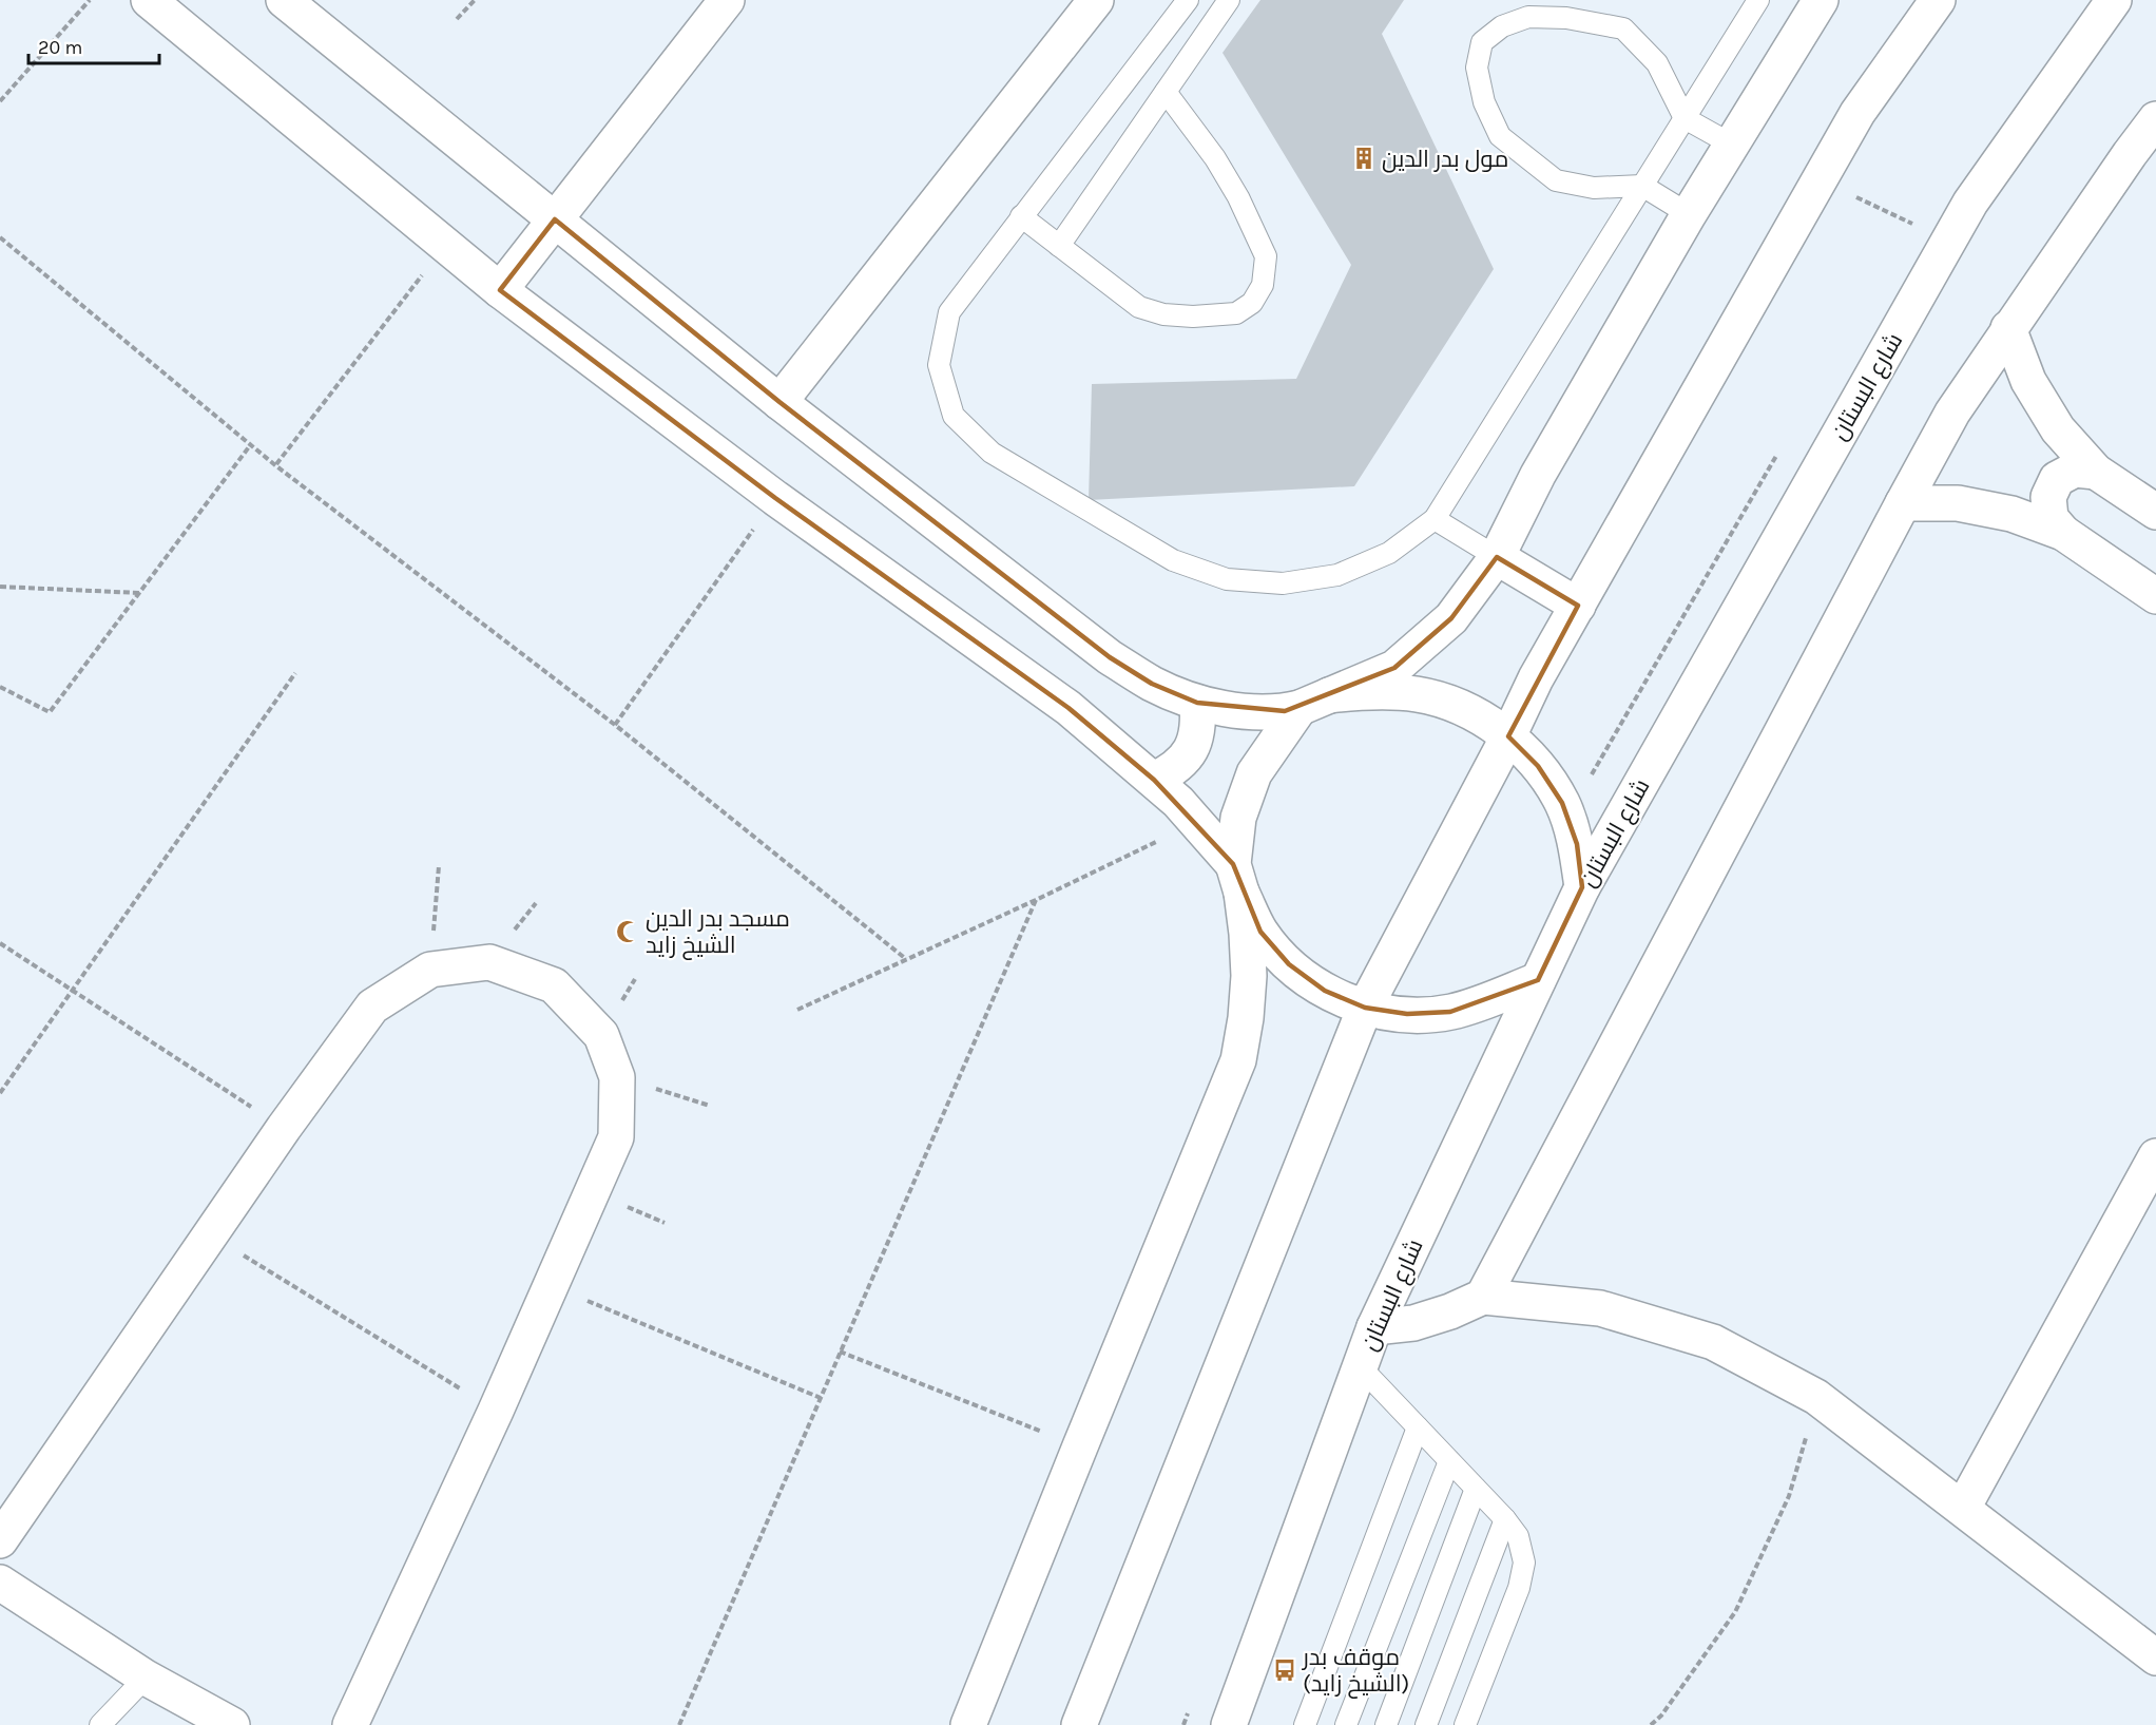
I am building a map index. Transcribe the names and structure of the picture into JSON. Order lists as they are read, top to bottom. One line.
{"streets":{"street":["شارع البستان"]},"places":{"building":["مول بدر الدين"],"mosque":["مسجد بدر الدين الشيخ زايد"],"bus stop":["موقف بدر (الشيخ زايد)"]},"scale_bar":"20 m"}
